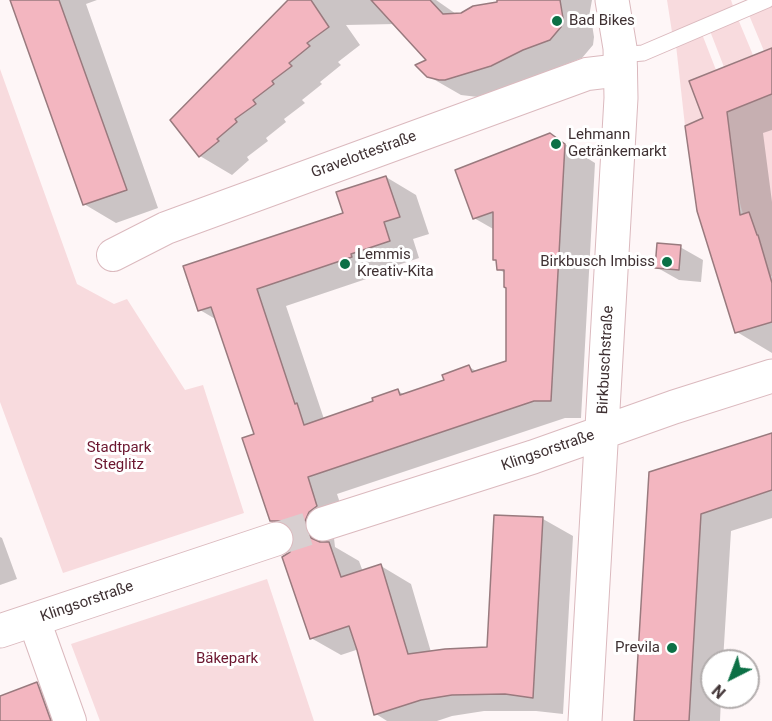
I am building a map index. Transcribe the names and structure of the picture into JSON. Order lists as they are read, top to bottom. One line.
{"streets":{"street":["Gravelottestraße","Birkbuschstraße","Klingsorstraße"]},"crossings":[["Gravelottestraße","Birkbuschstraße"],["Birkbuschstraße","Klingsorstraße"]],"parks":["Stadtpark Steglitz","Bäkepark"],"places":["Bad Bikes","Lehmann Getränkemarkt","Birkbusch Imbiss","Lemmis Kreativ-Kita","Previla"],"north":"bottom left"}
